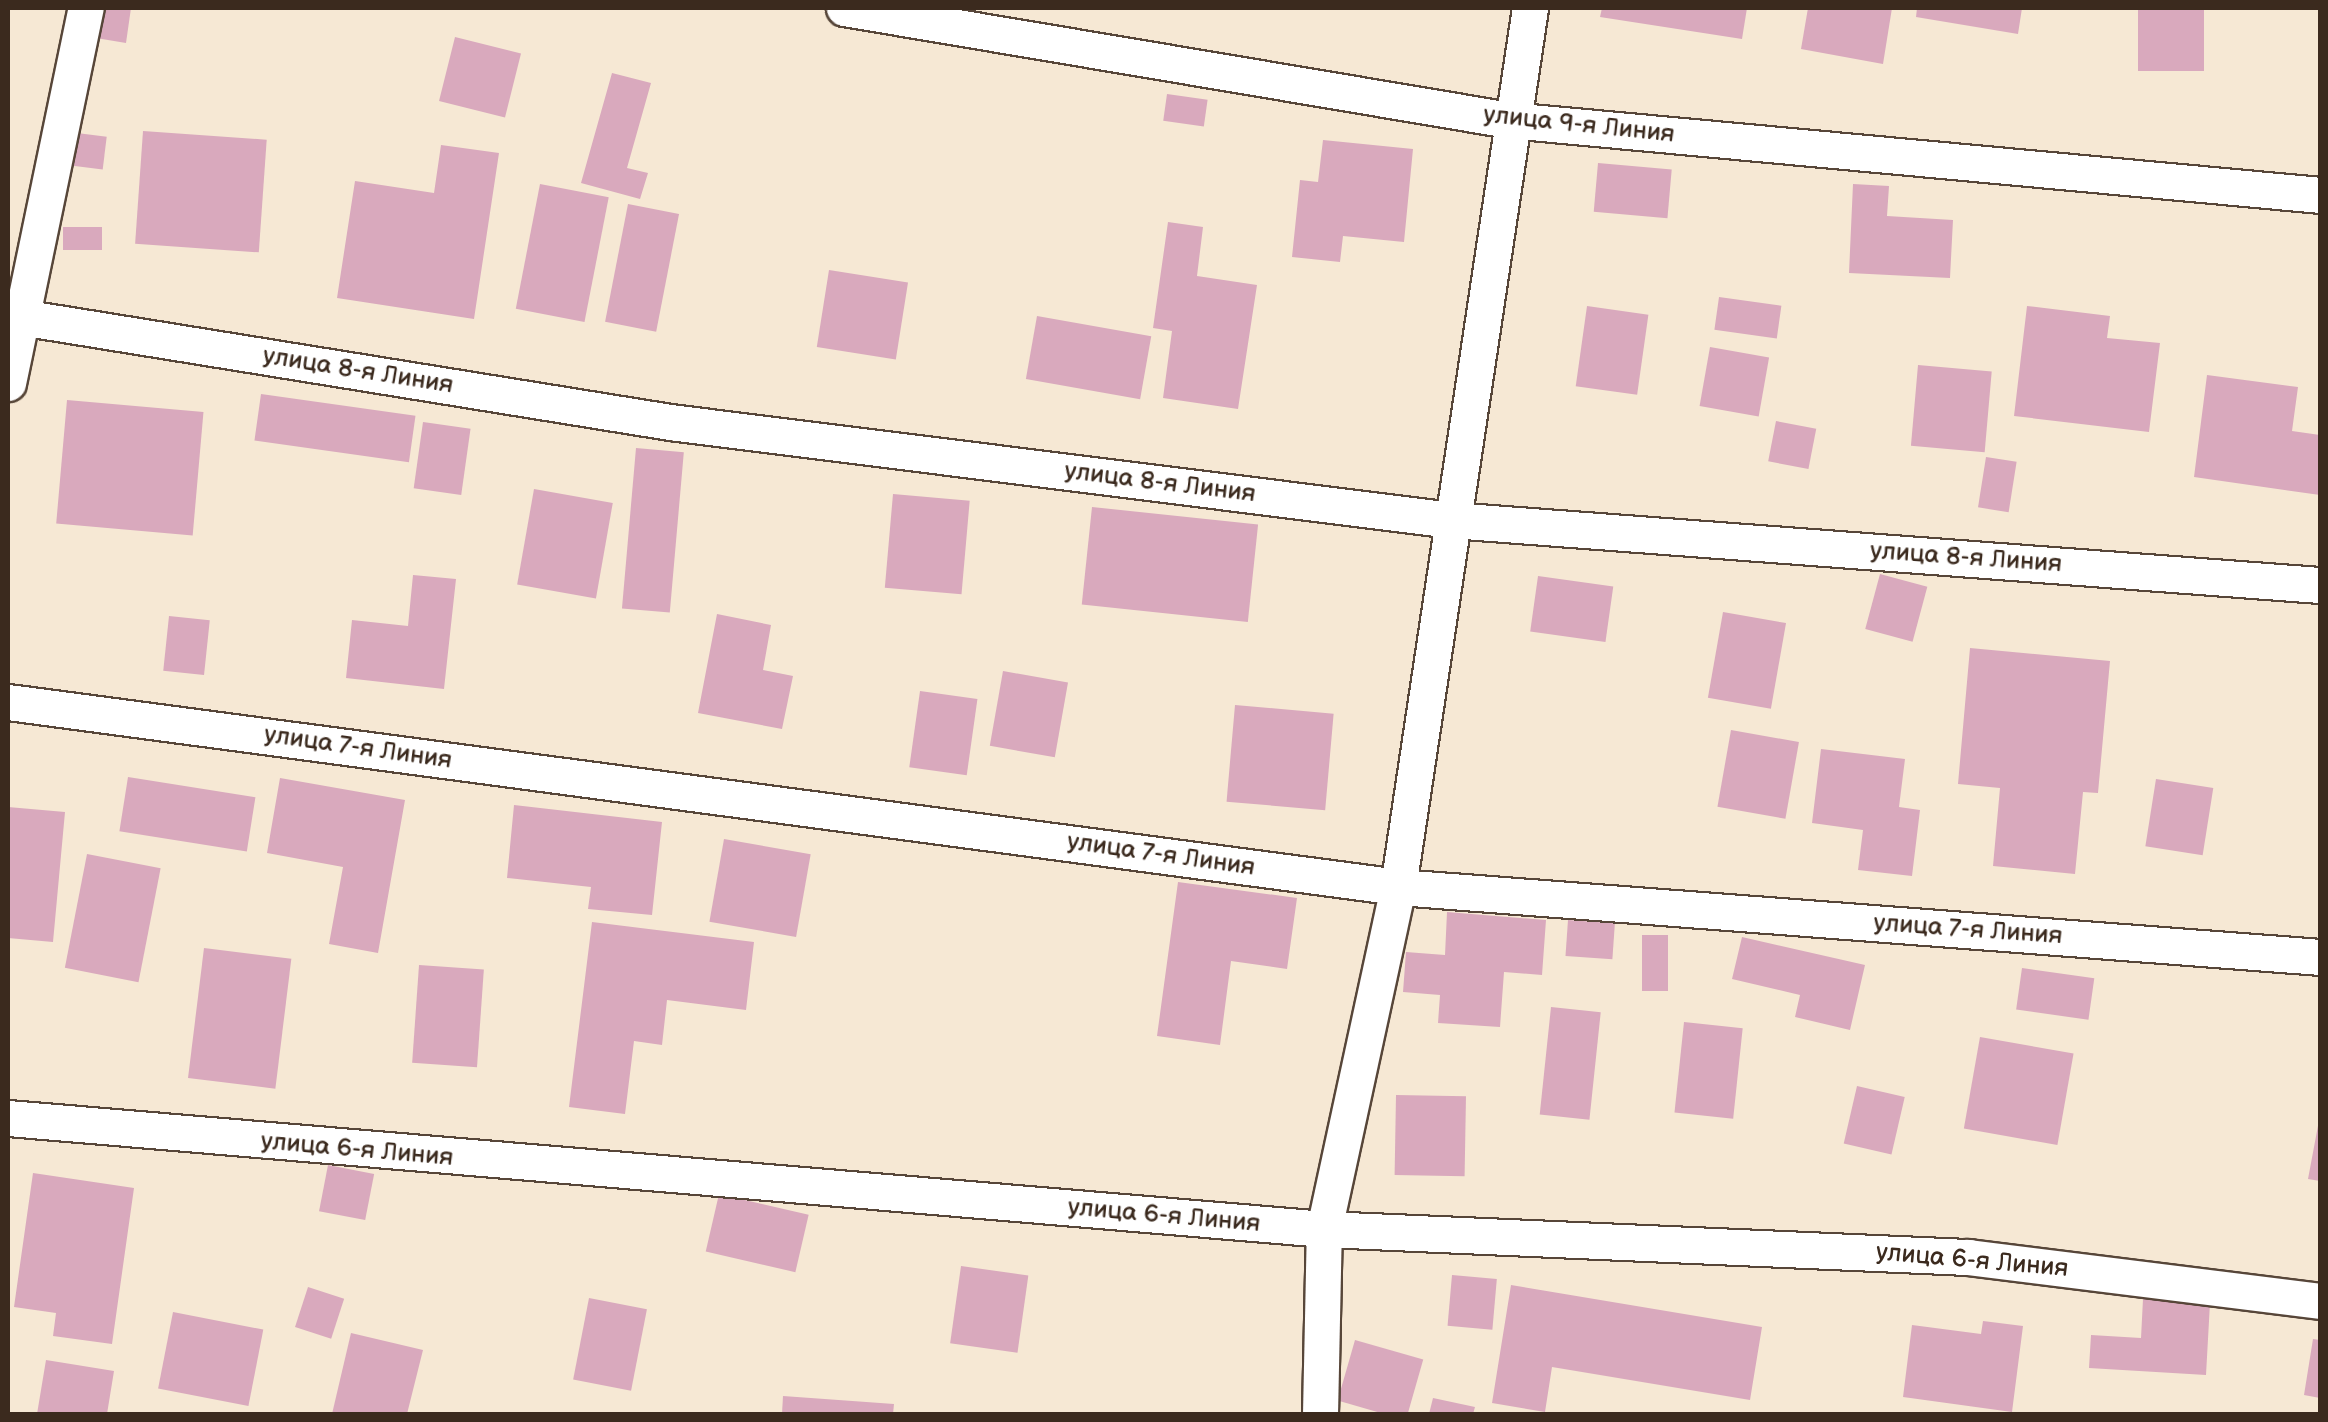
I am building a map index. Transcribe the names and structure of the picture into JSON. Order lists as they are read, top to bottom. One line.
{"streets":{"street":["улица 9-я Линия","улица 8-я Линия","улица 7-я Линия","улица 6-я Линия"]}}
